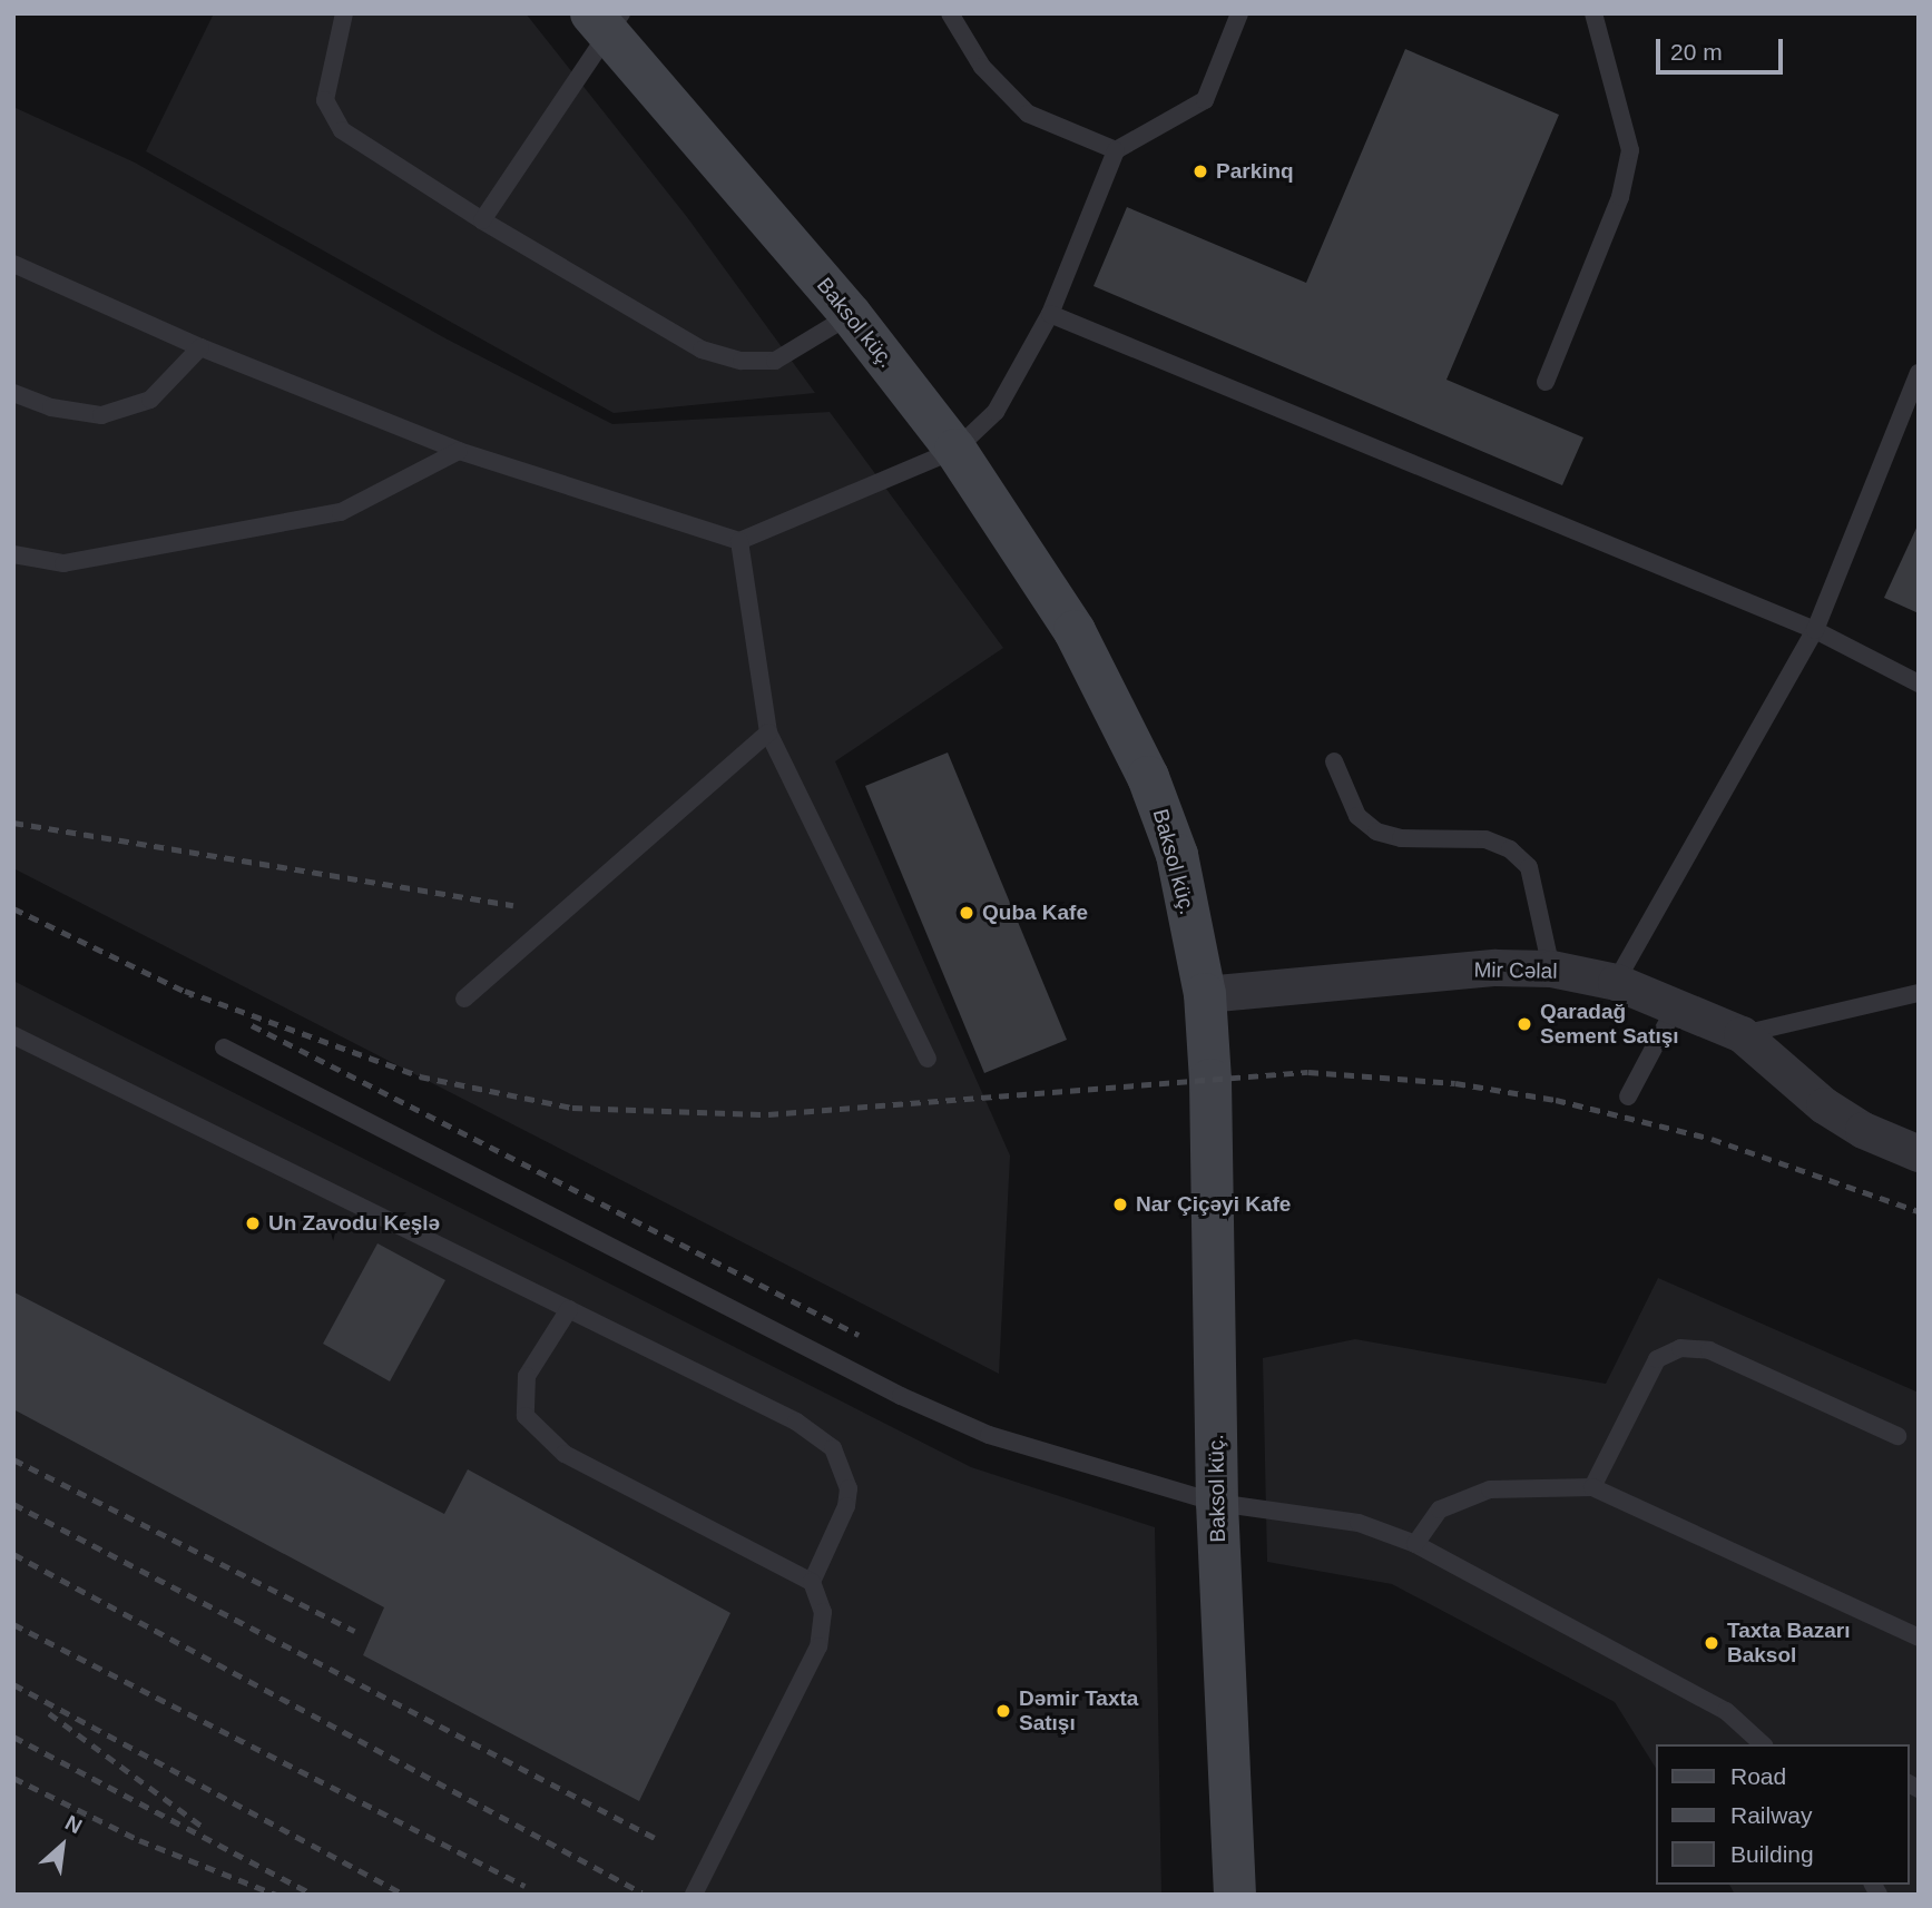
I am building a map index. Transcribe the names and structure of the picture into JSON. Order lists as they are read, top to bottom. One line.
{"streets":{"main road":["Baksol küç."],"street":["Mir Cəlal"]},"crossings":[["Baksol küç.","Mir Cəlal"]],"places":["Parkinq","Quba Kafe","Qaradağ Sement Satışı","Nar Çiçəyi Kafe","Un Zavodu Keşlə","Taxta Bazarı Baksol","Dəmir Taxta Satışı"],"legend":["Road","Railway","Building"],"scale_bar":"20 m","north":"top right"}
